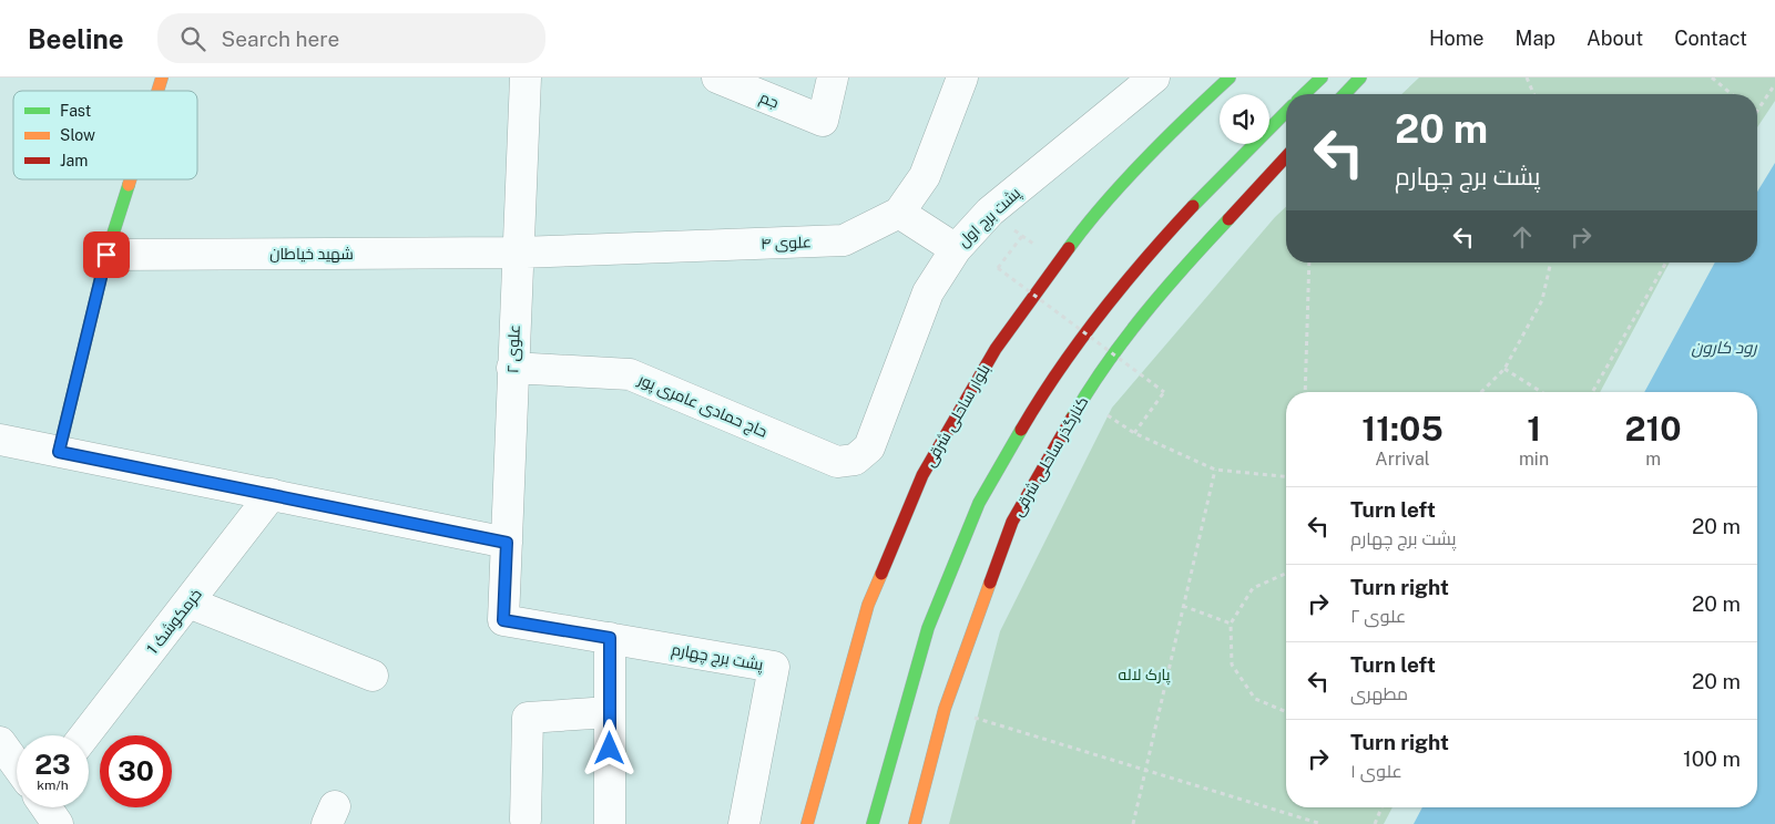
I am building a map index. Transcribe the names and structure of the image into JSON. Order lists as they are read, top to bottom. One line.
{"streets":{"main road":["بلوار ساحلی شرقی","کنارگذر ساحلی شرقی"],"street":["جم","پشت برج اول","علوی ۴","شهید خیاطان","علوی ۲","حاج حمادی عامری پور","خرمکوشک 1","پشت برج چهارم"]},"crossings":[["پشت برج اول","حاج حمادی عامری پور"],["علوی ۴","شهید خیاطان"],["علوی ۴","علوی ۲"],["شهید خیاطان","علوی ۲"],["علوی ۲","حاج حمادی عامری پور"],["علوی ۲","پشت برج چهارم"]],"water":["رود کارون"],"parks":["پارک لاله"],"legend":["Fast","Slow","Jam"],"page":{"header":"Beeline","search":"Search here","nav":["Home","Map","About","Contact"],"turn":["20 m","پشت برج چهارم"],"eta":["11:05","Arrival","1","min","210","m"],"list":[{"name":"Turn left","note":"پشت برج چهارم","value":"20 m"},{"name":"Turn right","note":"علوی ۲","value":"20 m"},{"name":"Turn left","note":"مطهری","value":"20 m"},{"name":"Turn right","note":"علوی ۱","value":"100 m"}],"speed":"23 km/h","limit":"30"}}
